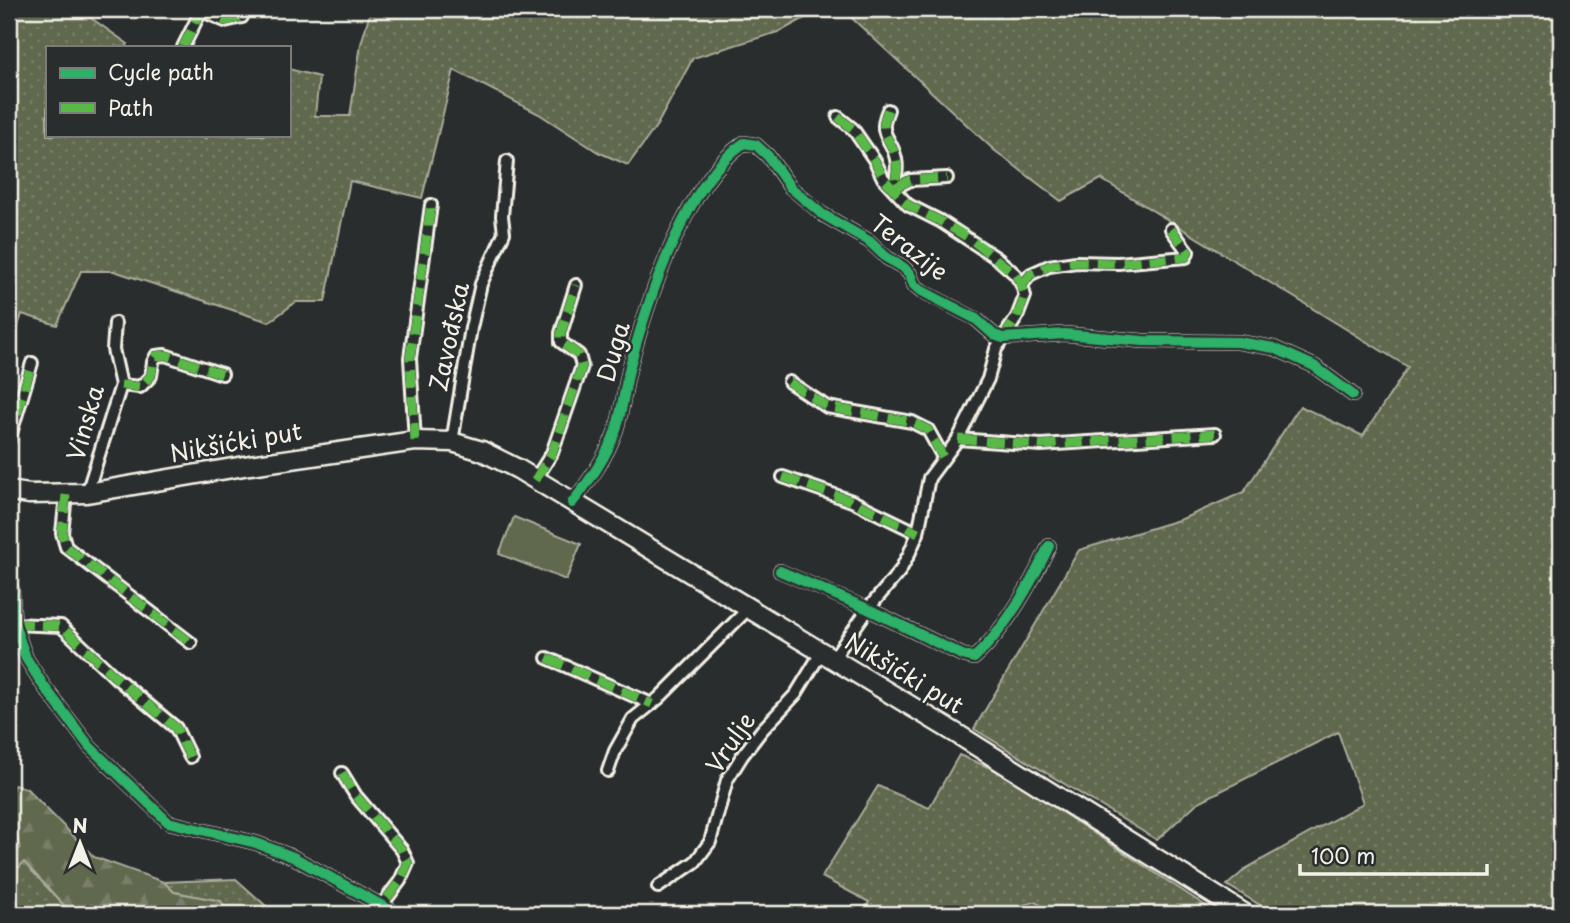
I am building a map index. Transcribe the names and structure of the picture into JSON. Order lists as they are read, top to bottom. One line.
{"streets":{"main road":["Nikšićki put"],"street":["Terazije","Zavođska","Duga","Vinska","Vrulje"]},"crossings":[["Terazije","Duga"],["Zavođska","Nikšićki put"],["Duga","Nikšićki put"],["Vinska","Nikšićki put"],["Nikšićki put","Vrulje"]],"legend":["Cycle path","Path"],"scale_bar":"100 m","north":"top"}
